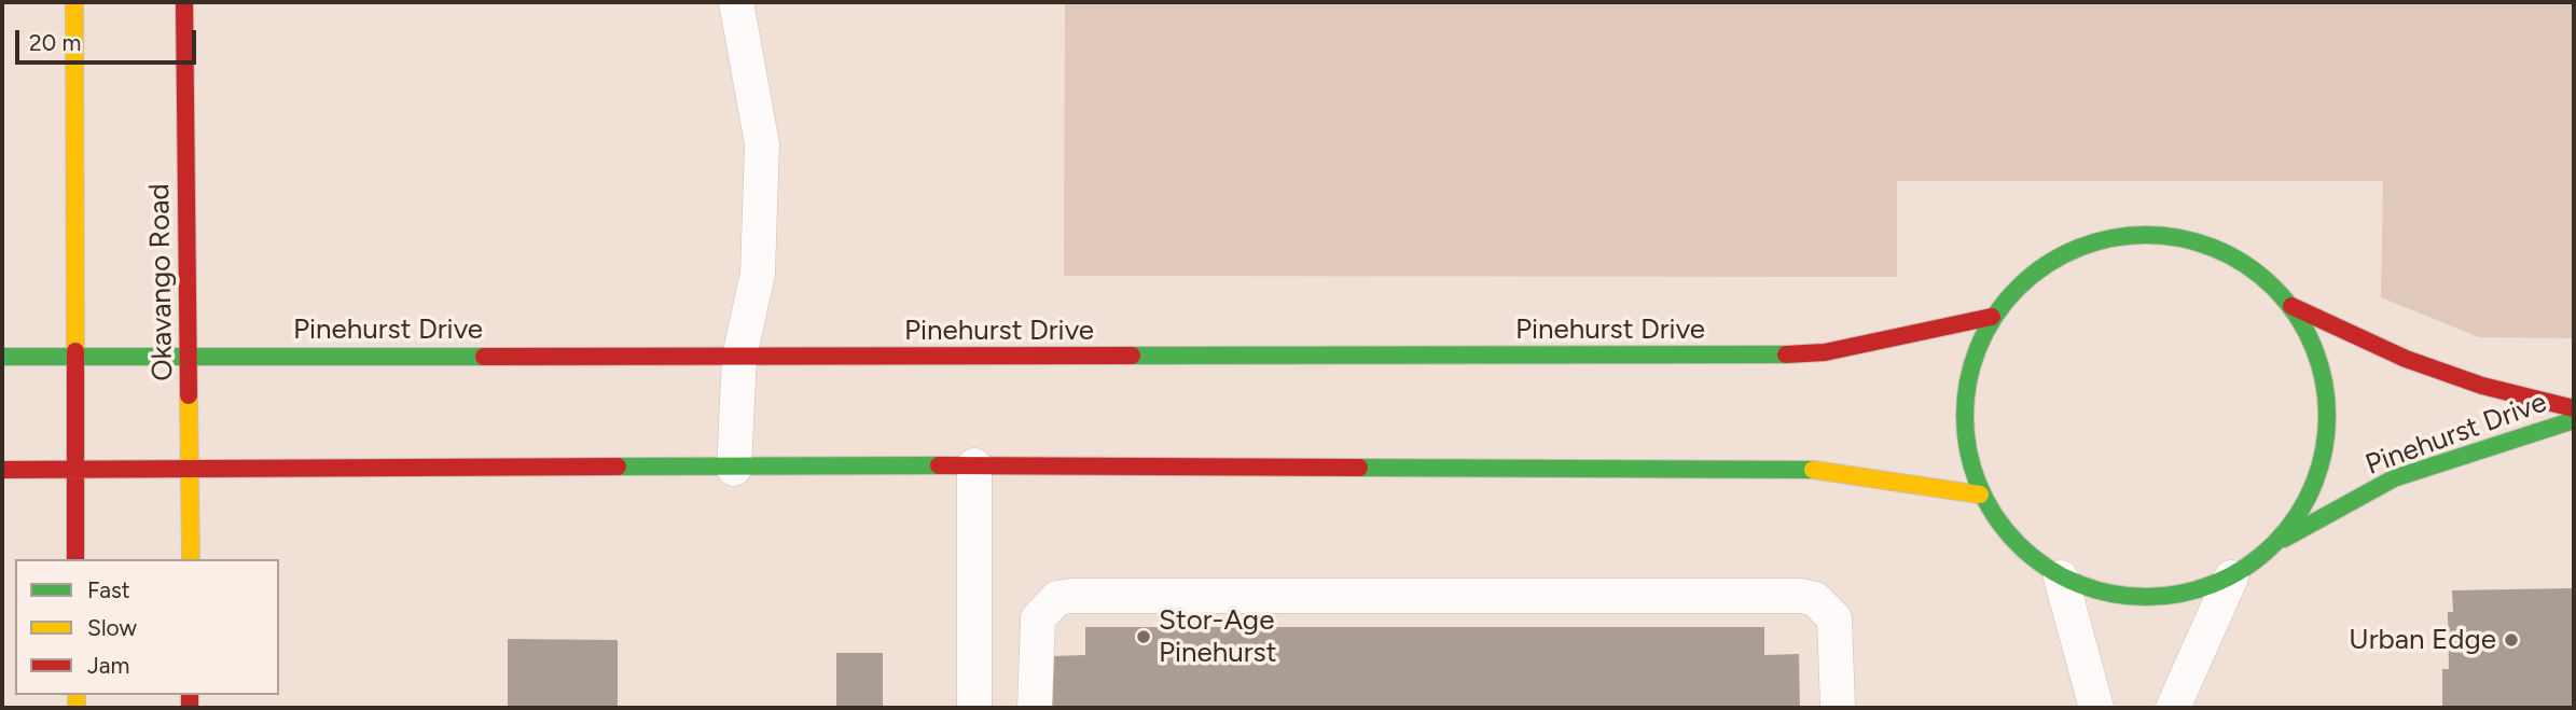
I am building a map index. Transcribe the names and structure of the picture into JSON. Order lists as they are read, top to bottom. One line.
{"streets":{"street":["Okavango Road","Pinehurst Drive"]},"crossings":[["Okavango Road","Pinehurst Drive"]],"places":["Stor-Age Pinehurst","Urban Edge"],"legend":["Fast","Slow","Jam"],"scale_bar":"20 m"}
